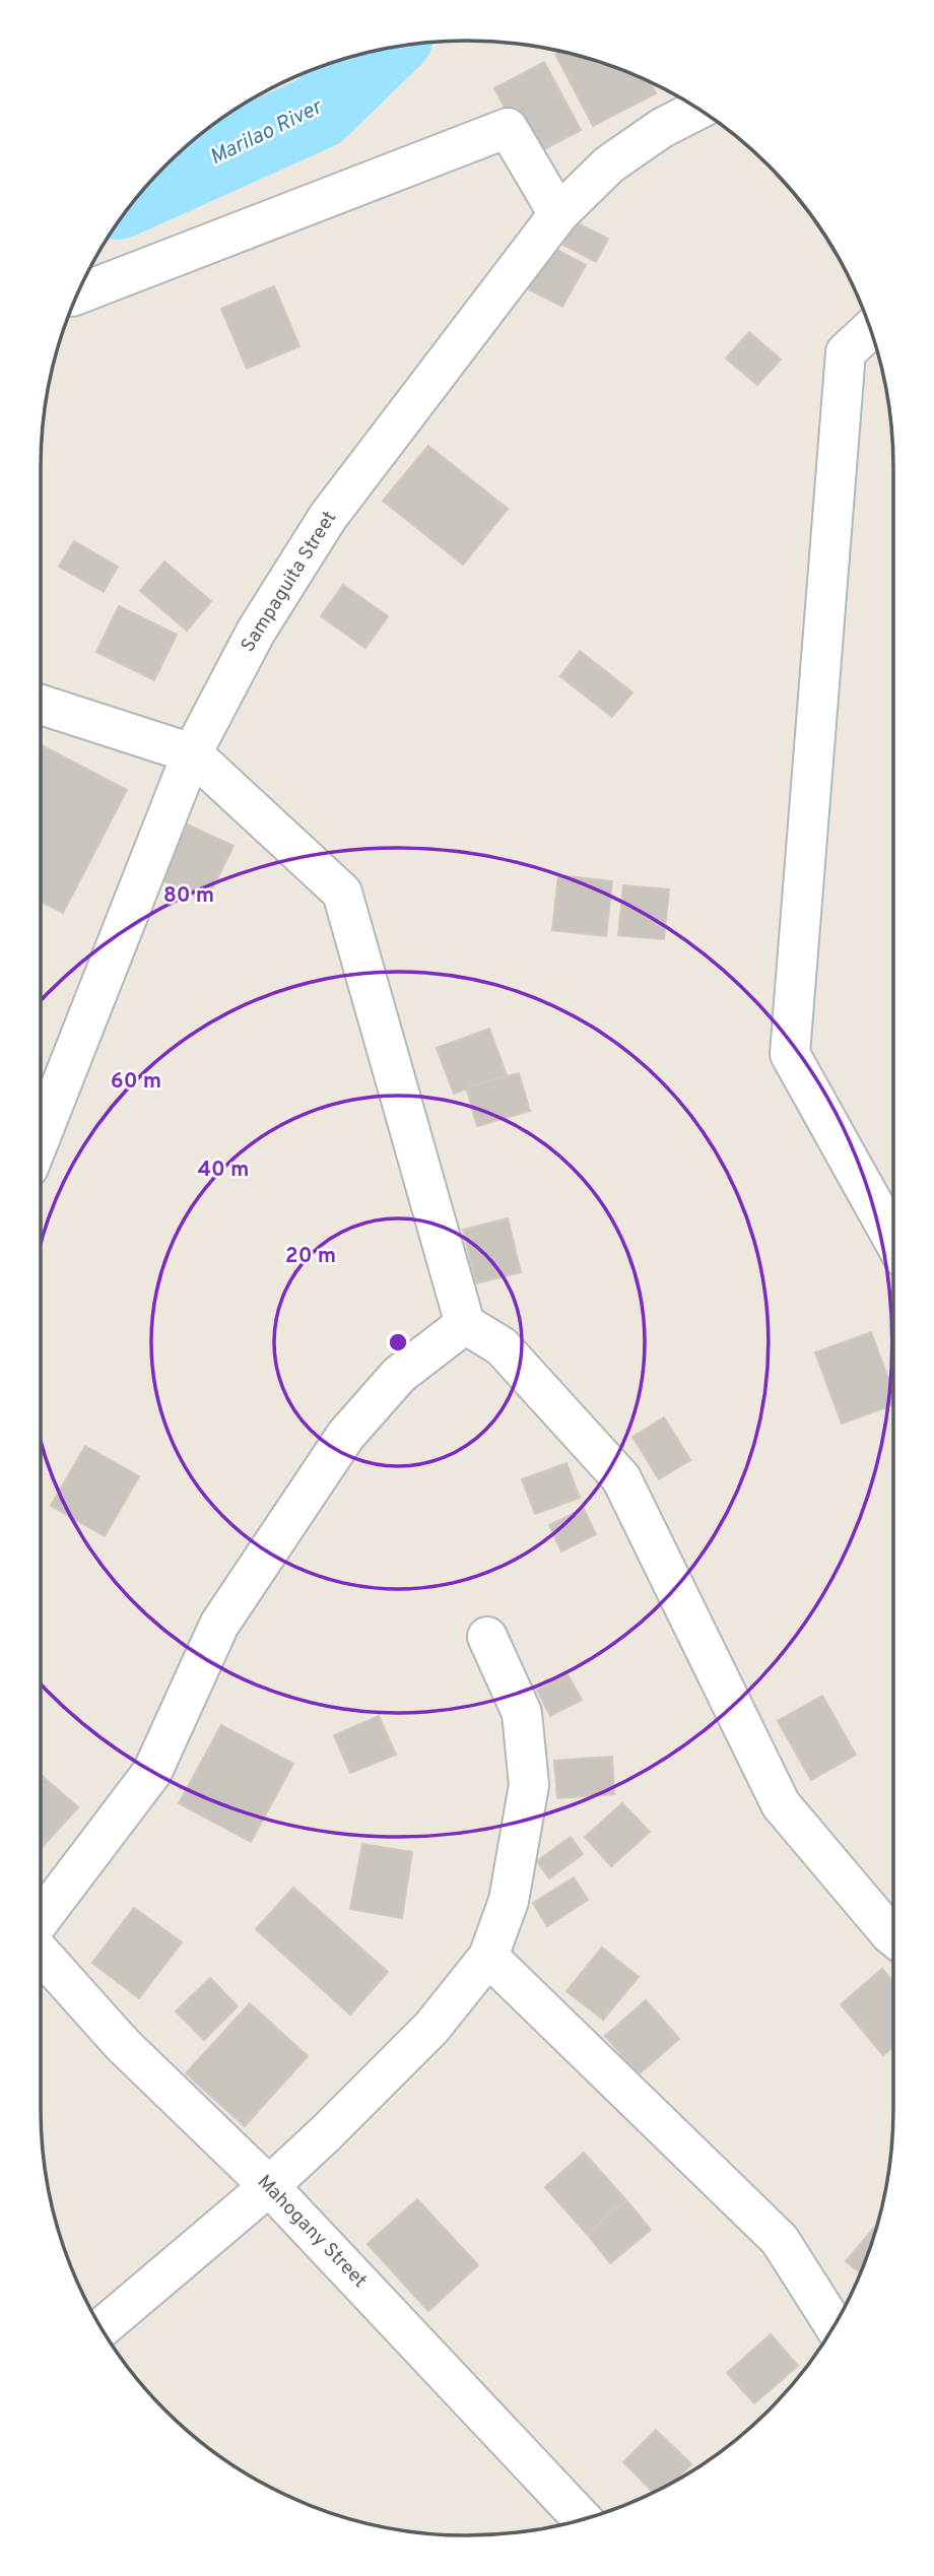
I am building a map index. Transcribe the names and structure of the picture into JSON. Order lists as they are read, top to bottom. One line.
{"streets":{"street":["Sampaguita Street","Mahogany Street"]},"water":["Marilao River"],"rings":["80 m","60 m","40 m","20 m"]}
